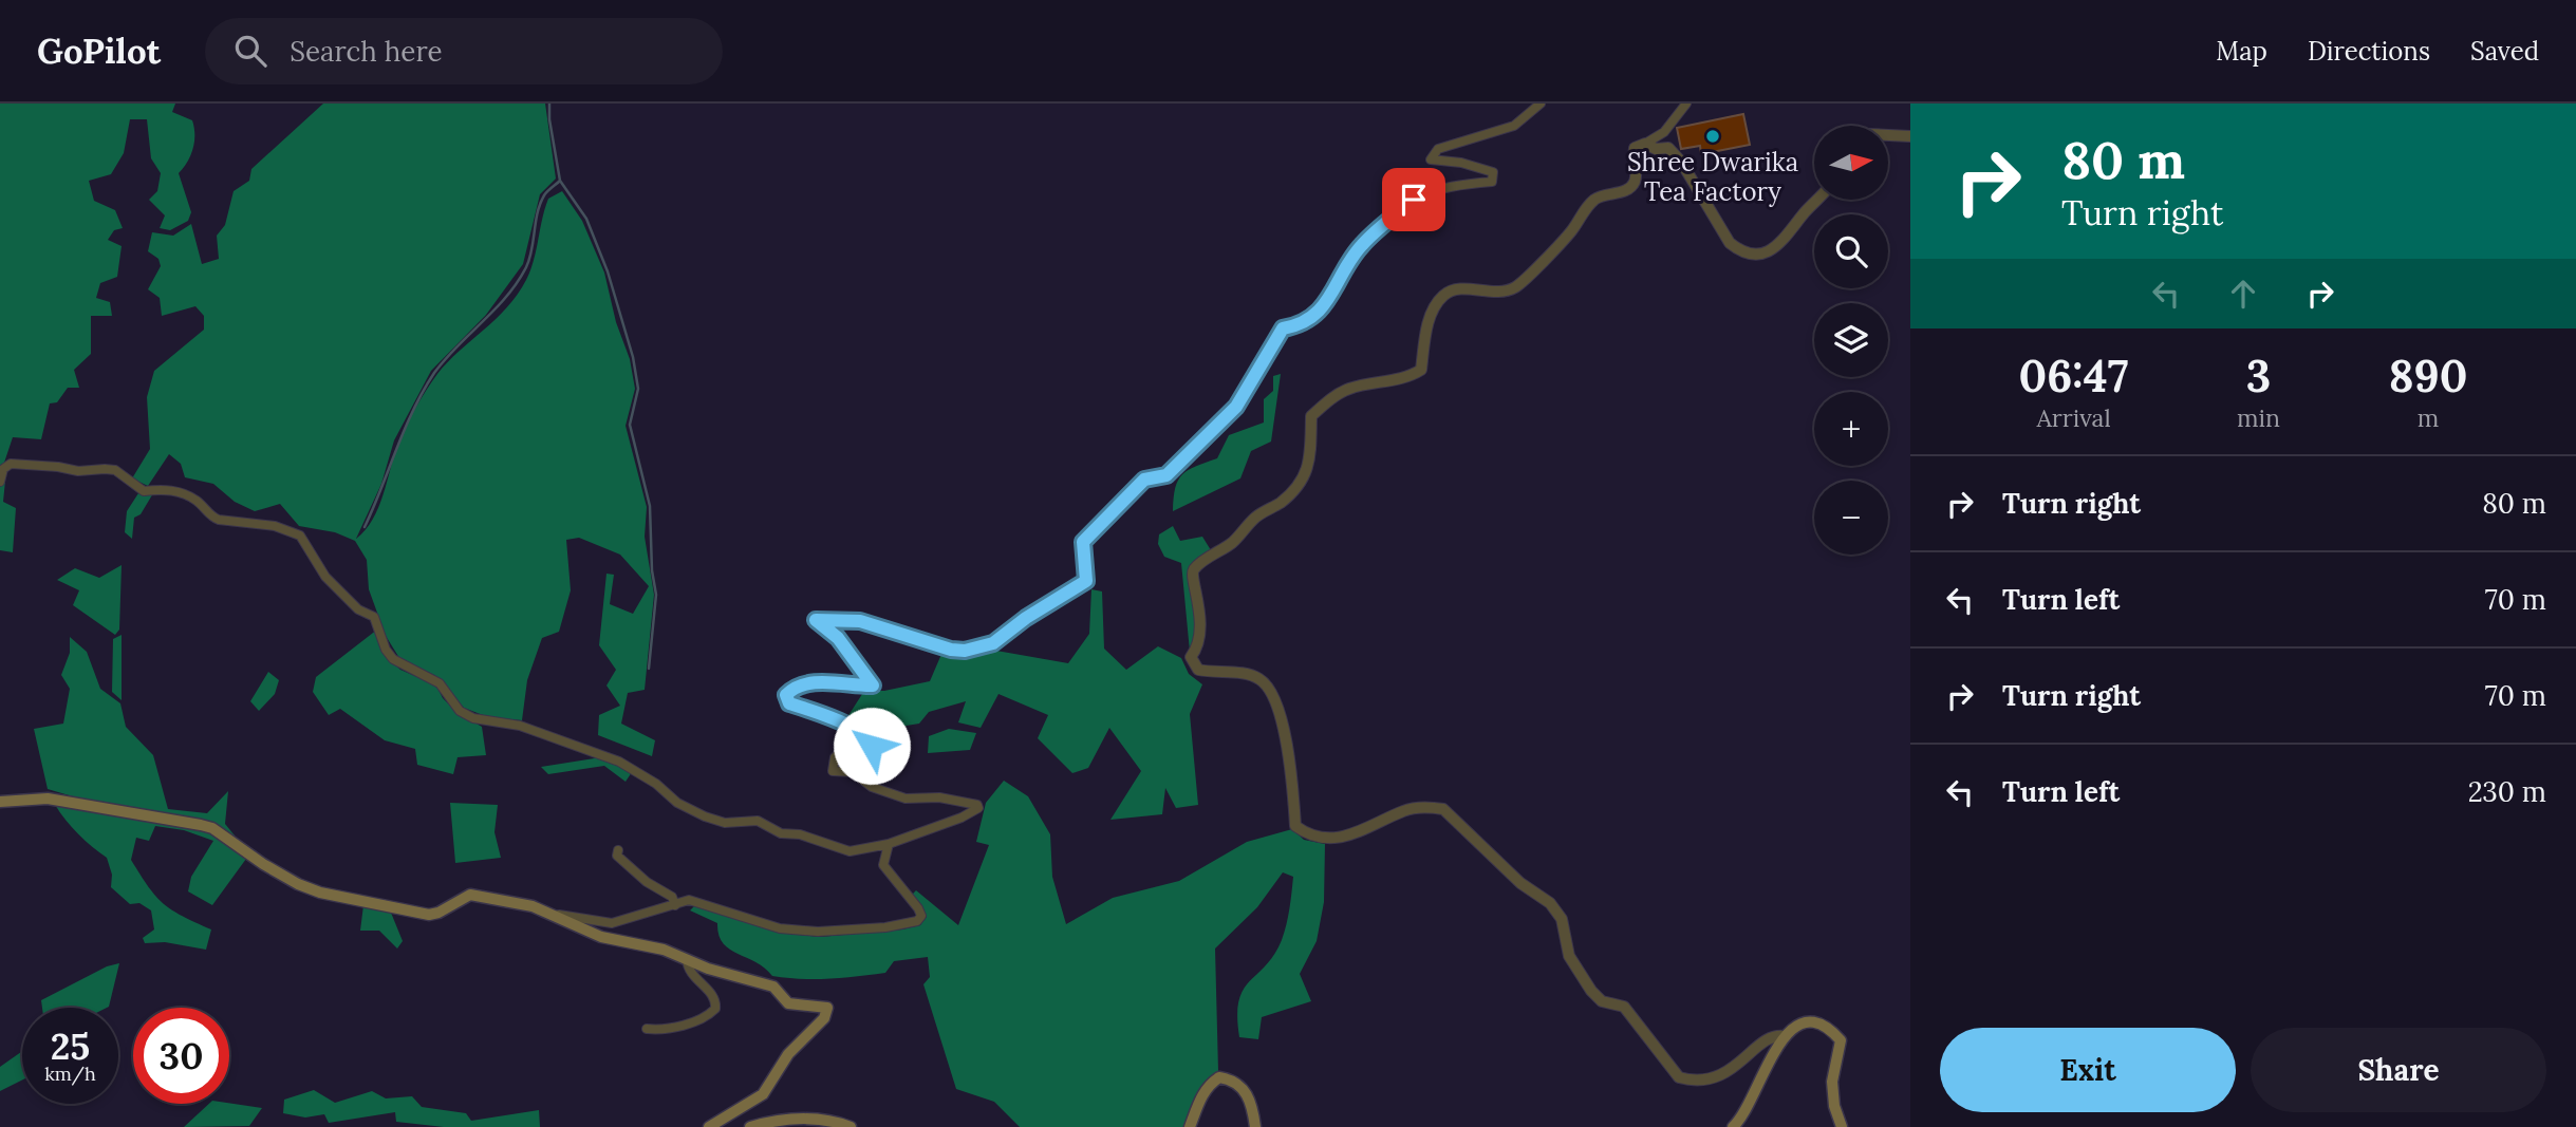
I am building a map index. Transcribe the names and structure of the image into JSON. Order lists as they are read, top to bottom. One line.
{"places":["Shree Dwarika Tea Factory"],"north":"right","page":{"header":"GoPilot","search":"Search here","nav":["Map","Directions","Saved"],"turn":["80 m","Turn right"],"map_buttons":["+","−"],"eta":["06:47","Arrival","3","min","890","m"],"list":[{"name":"Turn right","value":"80 m"},{"name":"Turn left","value":"70 m"},{"name":"Turn right","value":"70 m"},{"name":"Turn left","value":"230 m"}],"speed":"25 km/h","limit":"30","buttons":["Exit","Share"]}}
